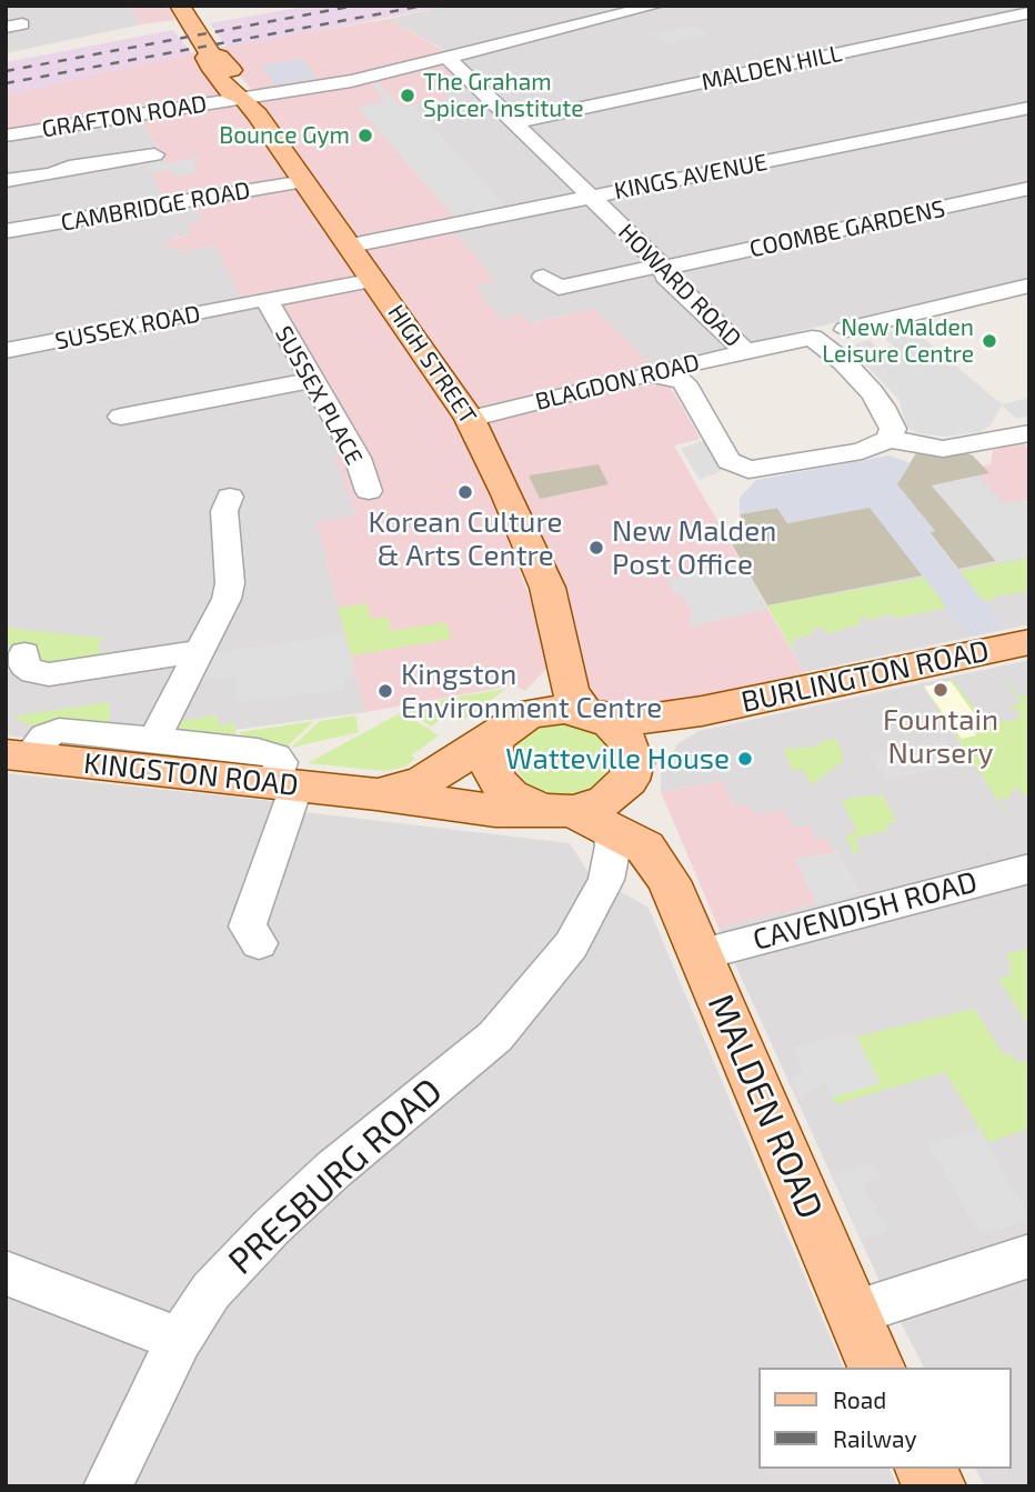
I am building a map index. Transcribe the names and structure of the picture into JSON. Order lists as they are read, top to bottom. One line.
{"streets":{"main road":["HIGH STREET","BURLINGTON ROAD","KINGSTON ROAD","MALDEN ROAD"],"street":["MALDEN HILL","GRAFTON ROAD","KINGS AVENUE","CAMBRIDGE ROAD","COOMBE GARDENS","HOWARD ROAD","SUSSEX ROAD","BLAGDON ROAD","SUSSEX PLACE","CAVENDISH ROAD","PRESBURG ROAD"]},"crossings":[["MALDEN HILL","HOWARD ROAD"],["GRAFTON ROAD","HOWARD ROAD"],["GRAFTON ROAD","HIGH STREET"],["KINGS AVENUE","HOWARD ROAD"],["KINGS AVENUE","HIGH STREET"],["CAMBRIDGE ROAD","HIGH STREET"],["COOMBE GARDENS","HOWARD ROAD"],["HOWARD ROAD","BLAGDON ROAD"],["SUSSEX ROAD","HIGH STREET"],["SUSSEX ROAD","SUSSEX PLACE"],["HIGH STREET","BLAGDON ROAD"],["HIGH STREET","BURLINGTON ROAD"],["HIGH STREET","MALDEN ROAD"],["BURLINGTON ROAD","KINGSTON ROAD"],["BURLINGTON ROAD","MALDEN ROAD"],["BURLINGTON ROAD","PRESBURG ROAD"],["KINGSTON ROAD","MALDEN ROAD"],["KINGSTON ROAD","PRESBURG ROAD"],["CAVENDISH ROAD","MALDEN ROAD"],["MALDEN ROAD","PRESBURG ROAD"]],"places":["The Graham Spicer Institute","Bounce Gym","New Malden Leisure Centre","Korean Culture & Arts Centre","New Malden Post Office","Fountain Nursery","Kingston Environment Centre","Watteville House"],"legend":["Road","Railway"]}
